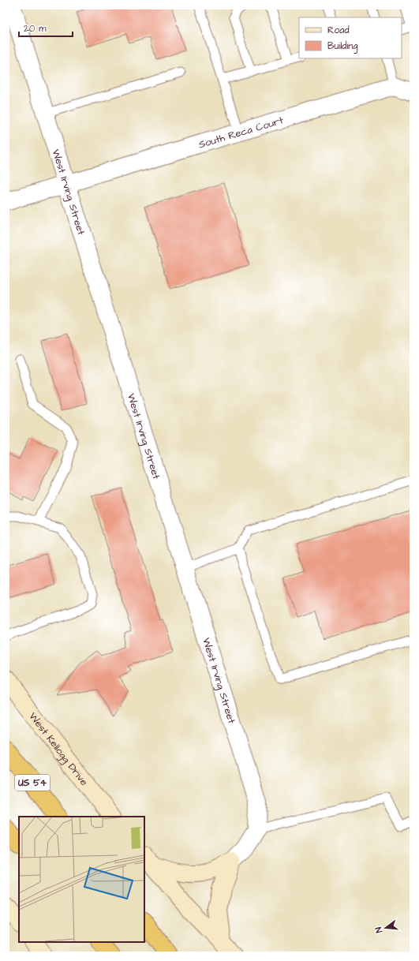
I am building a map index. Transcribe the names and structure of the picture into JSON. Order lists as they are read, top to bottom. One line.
{"streets":{"highway":["US 54"],"main road":["West Kellogg Drive"],"street":["South Reca Court","West Irving Street"]},"crossings":[["South Reca Court","West Irving Street"]],"legend":["Road","Building"],"scale_bar":"20 m","north":"left"}
